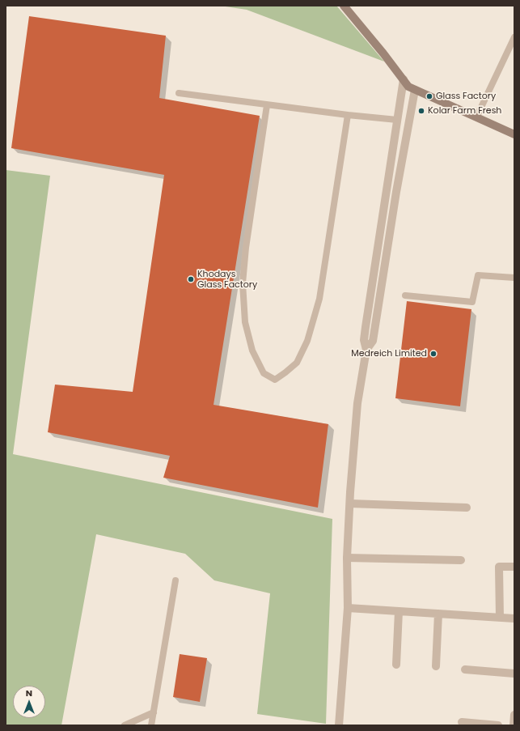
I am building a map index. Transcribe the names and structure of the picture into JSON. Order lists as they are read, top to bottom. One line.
{"places":["Glass Factory","Kolar Farm Fresh","Khodays Glass Factory","Medreich Limited"],"north":"top"}
